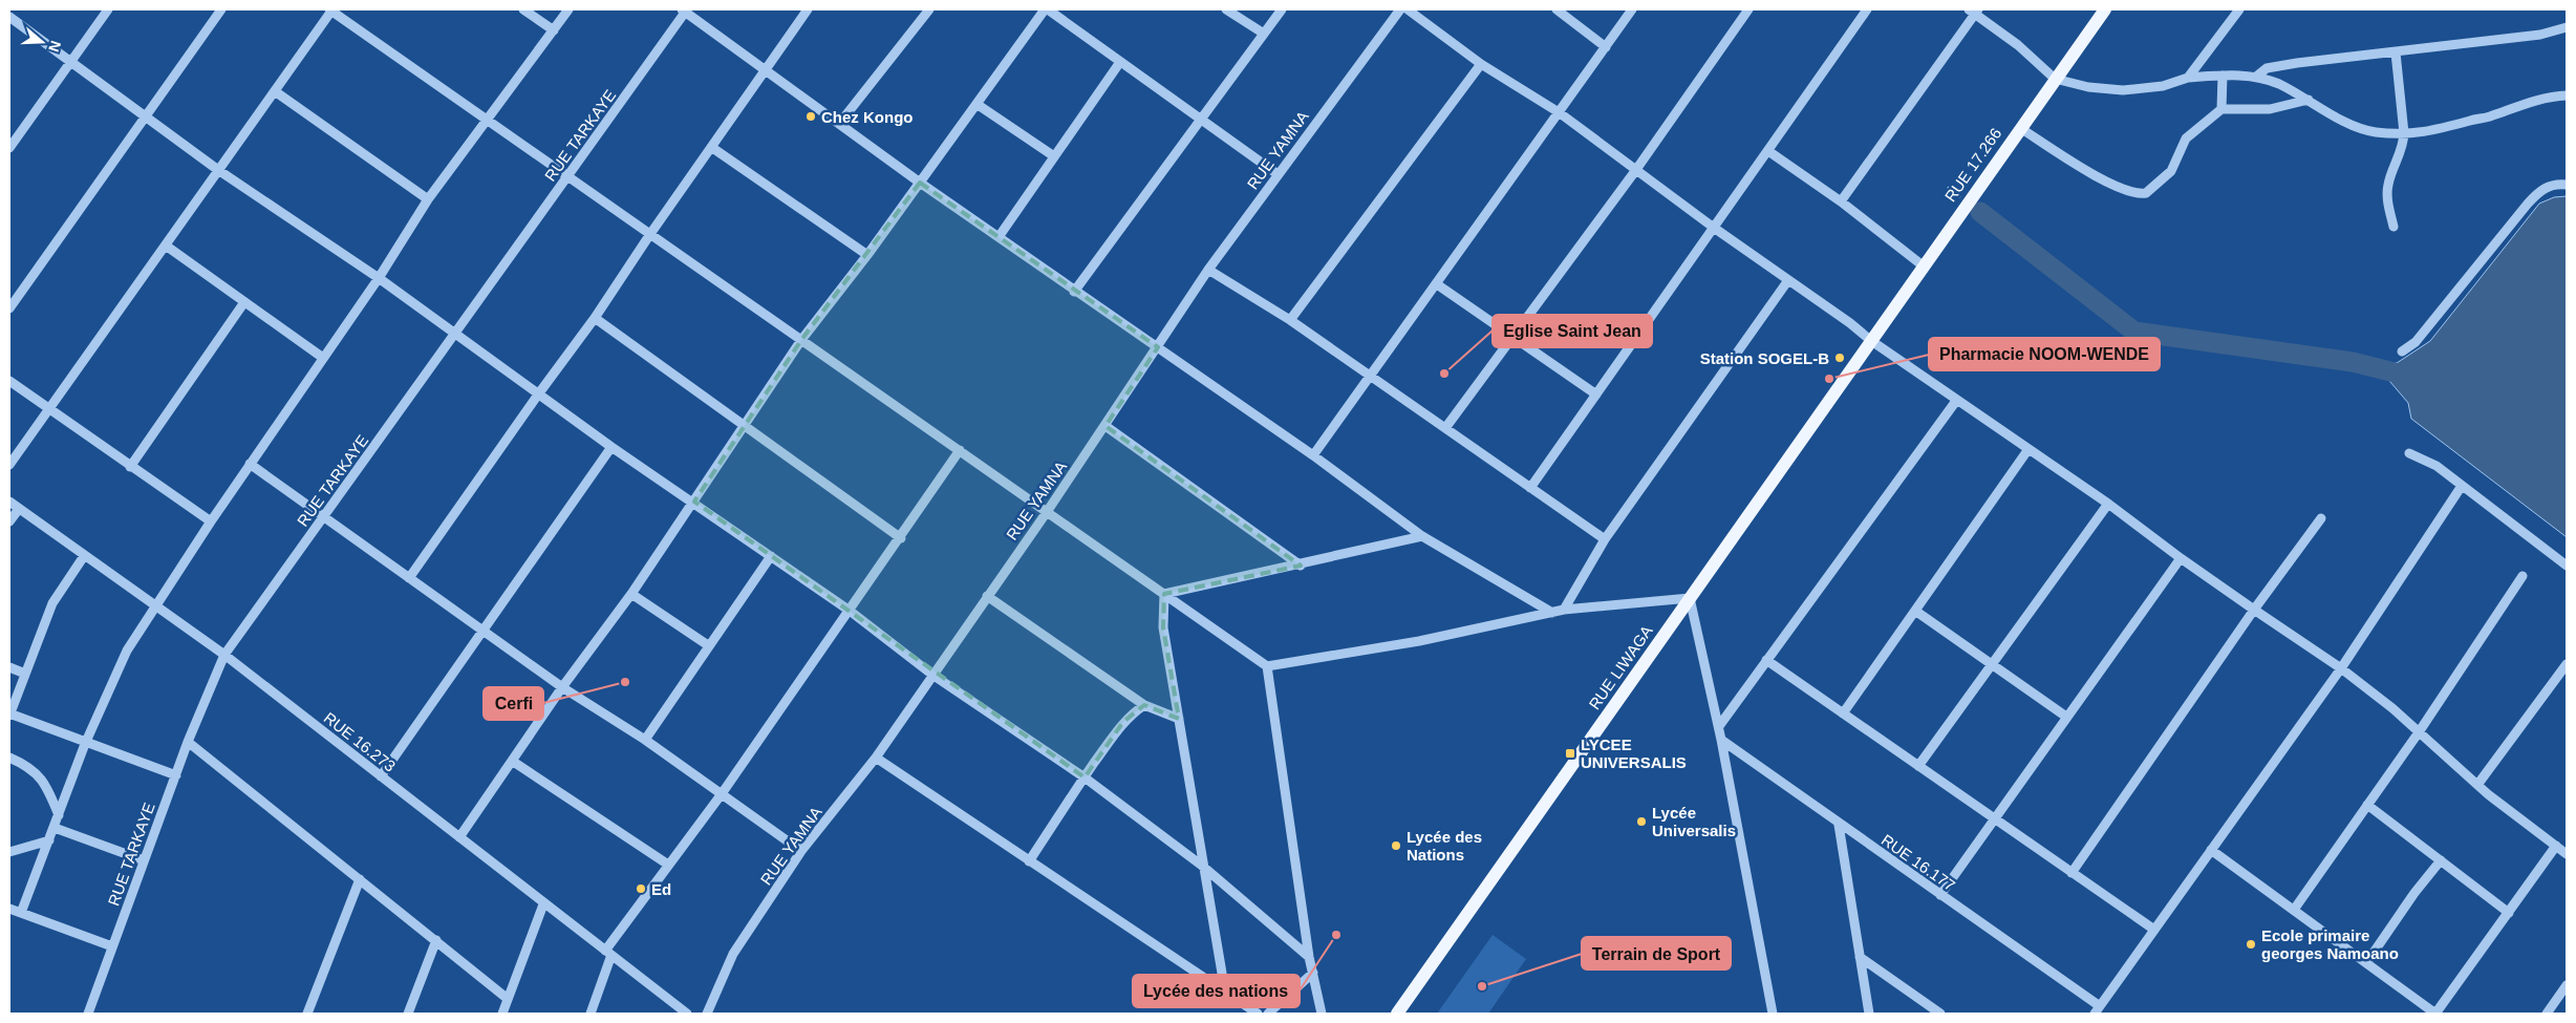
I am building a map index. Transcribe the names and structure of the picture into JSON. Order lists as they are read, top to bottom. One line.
{"streets":{"main road":["RUE 17.266","RUE LIWAGA"],"street":["RUE TARKAYE","RUE YAMNA","RUE 16.273","RUE 16.177"]},"crossings":[["RUE TARKAYE","RUE 16.273"],["RUE 17.266","RUE LIWAGA"]],"places":{"other":["Chez Kongo","Station SOGEL-B","Eglise Saint Jean","Pharmacie NOOM-WENDE","Cerfi","Lycée Universalis","Lycée des Nations","Ed","Lycée des nations","Ecole primaire georges Namoano","Terrain de Sport"],"transit":["LYCEE UNIVERSALIS"]},"north":"right"}
